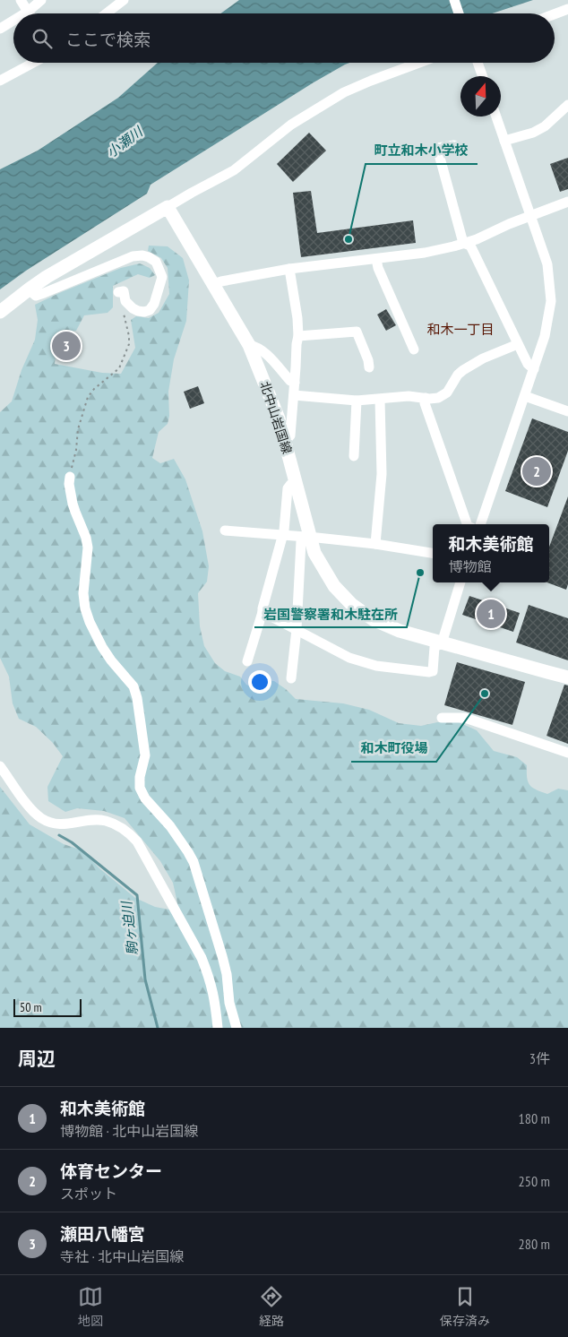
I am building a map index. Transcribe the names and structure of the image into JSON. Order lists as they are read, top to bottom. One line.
{"streets":{"main road":["北中山岩国線"]},"districts":["和木一丁目"],"water":["小瀬川","駒ヶ迫川"],"places":["町立和木小学校","岩国警察署和木駐在所","和木町役場"],"scale_bar":"50 m","north":"top","page":{"search":"ここで検索","pins":["3","2","1"],"popup":["和木美術館","博物館"],"scale":"50 m","heading":["周辺","3件"],"list":[{"mark":"1","name":"和木美術館","note":"博物館 · 北中山岩国線","value":"180 m"},{"mark":"2","name":"体育センター","note":"スポット","value":"250 m"},{"mark":"3","name":"瀬田八幡宮","note":"寺社 · 北中山岩国線","value":"280 m"}],"nav":["地図","経路","保存済み"]}}
